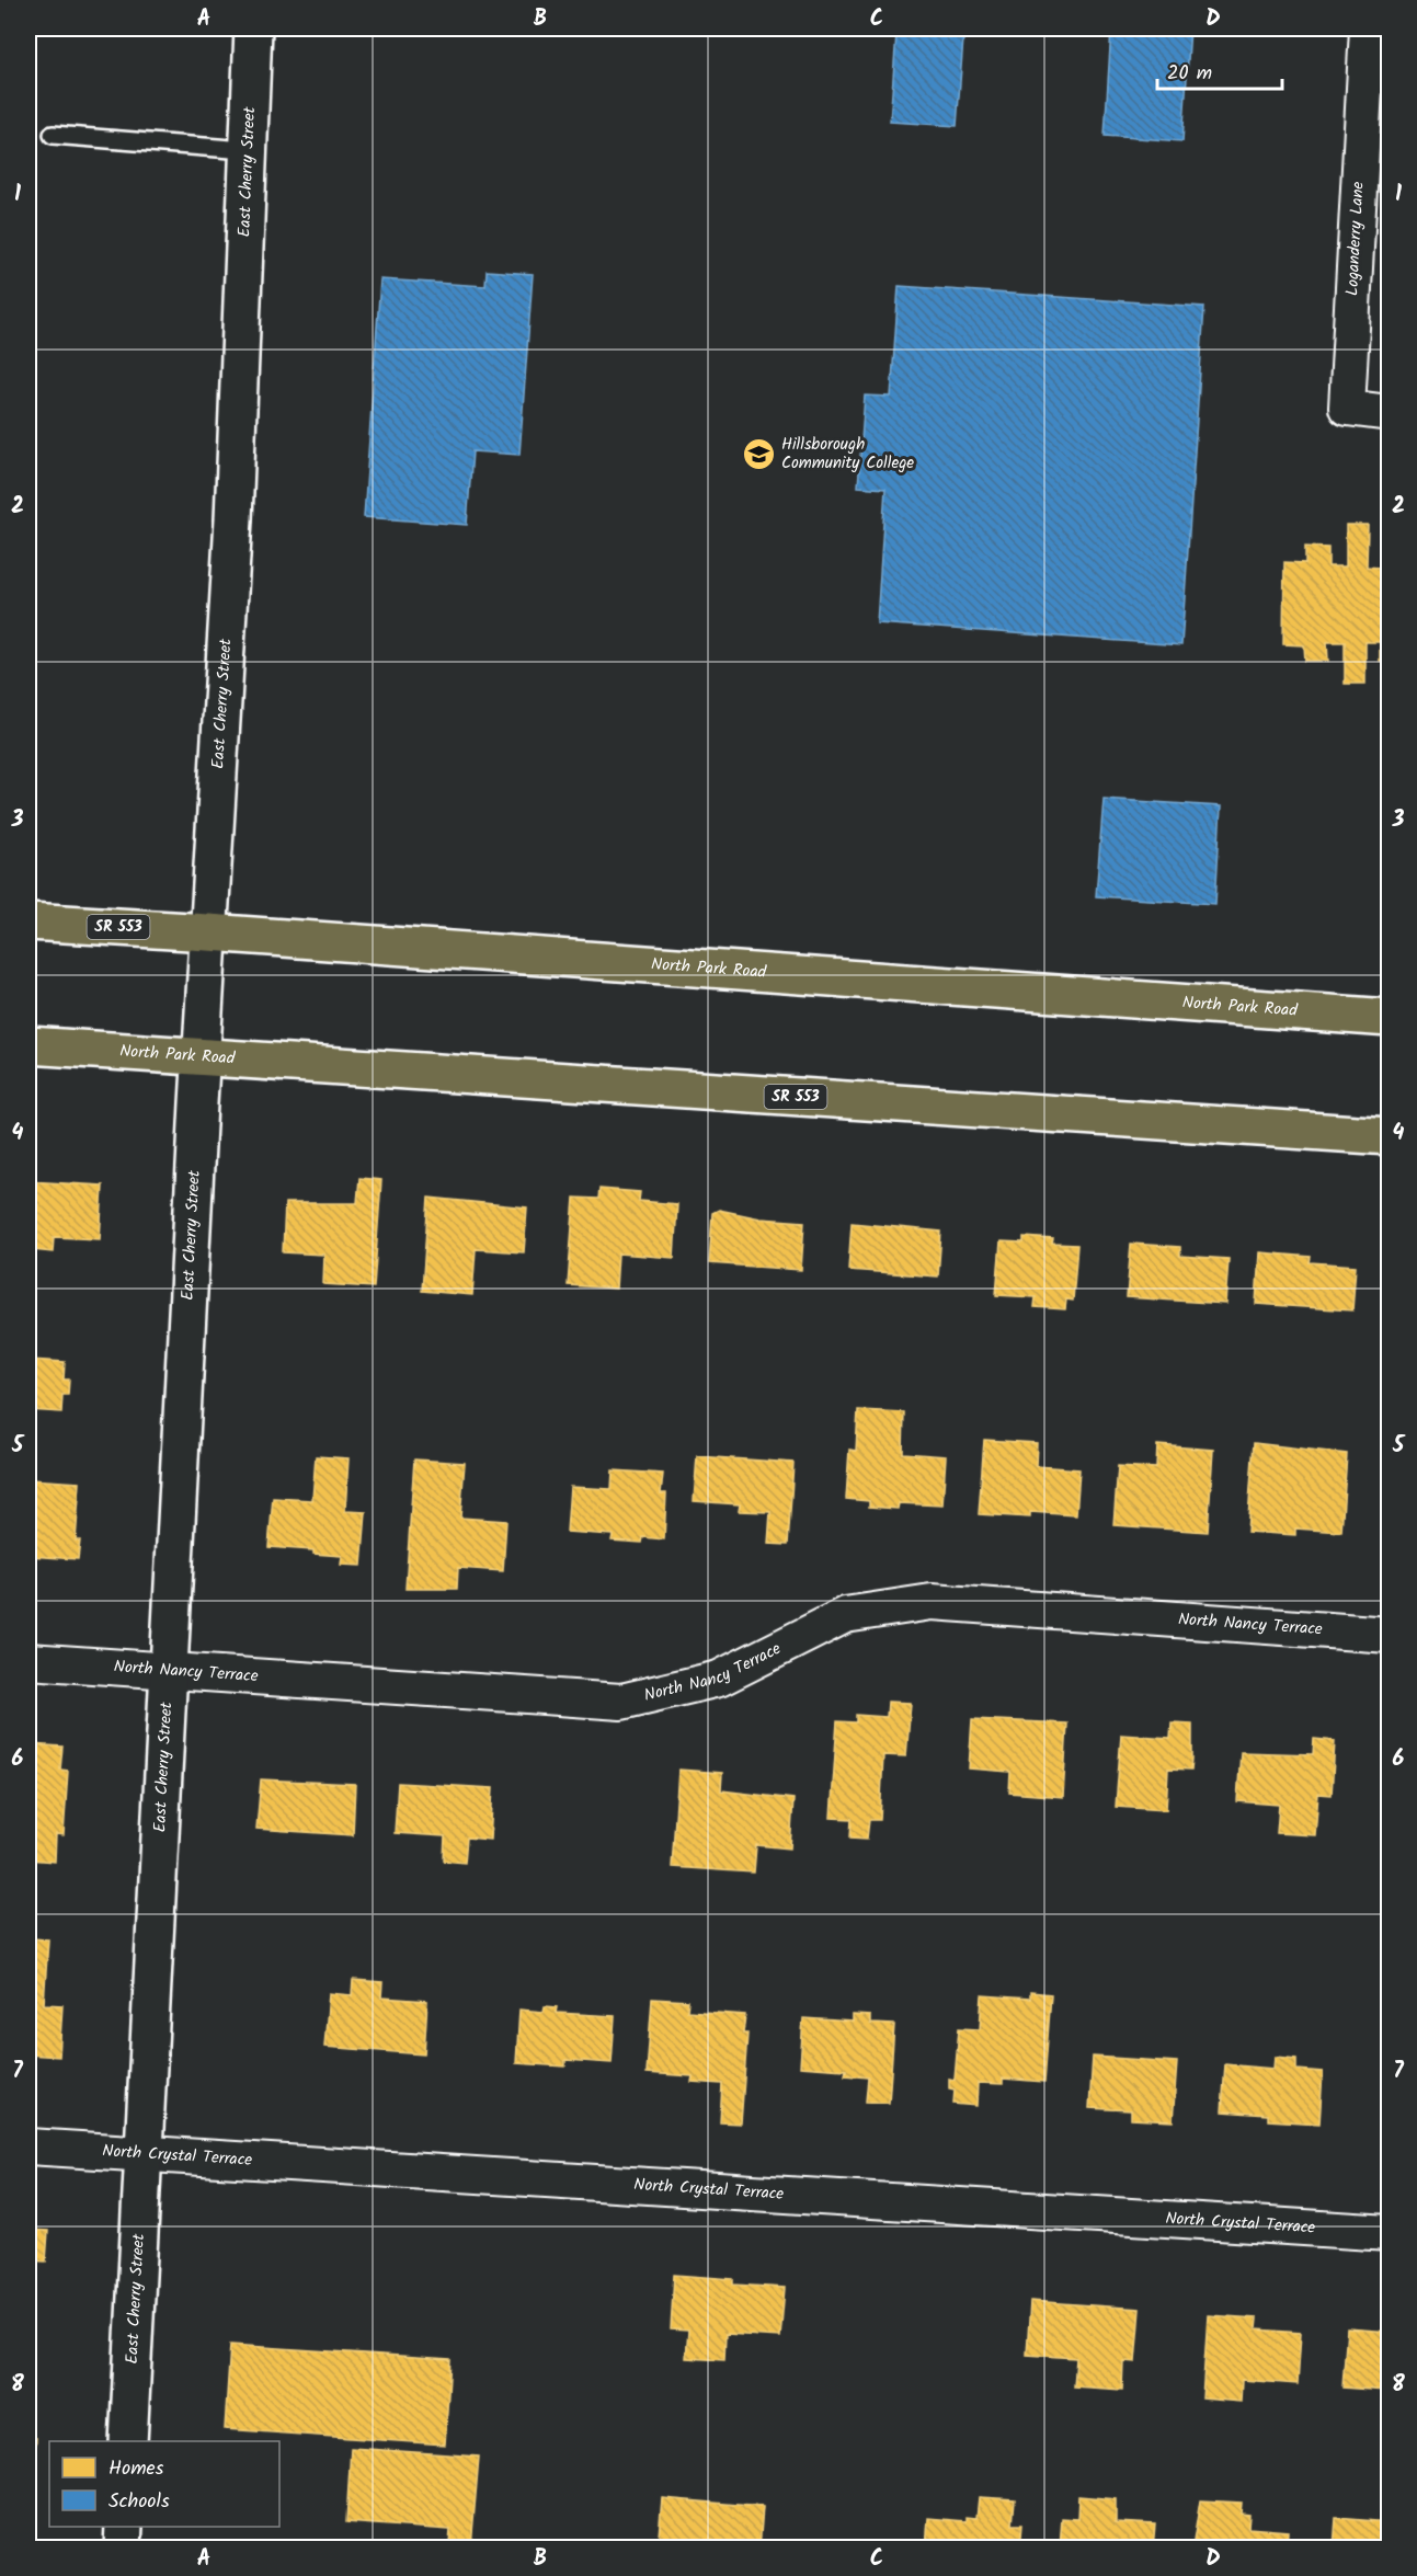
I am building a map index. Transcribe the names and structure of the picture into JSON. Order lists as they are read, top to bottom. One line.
{"streets":{"main road":["SR 553","North Park Road"],"street":["East Cherry Street","Loganderry Lane","North Nancy Terrace","North Crystal Terrace"]},"crossings":[["East Cherry Street","North Park Road"],["East Cherry Street","North Nancy Terrace"],["East Cherry Street","North Crystal Terrace"]],"places":{"school or university":["Hillsborough Community College"]},"legend":["Homes","Schools"],"scale_bar":"20 m","grid":{"columns":["A","B","C","D"],"rows":["1","2","3","4","5","6","7","8"]}}
